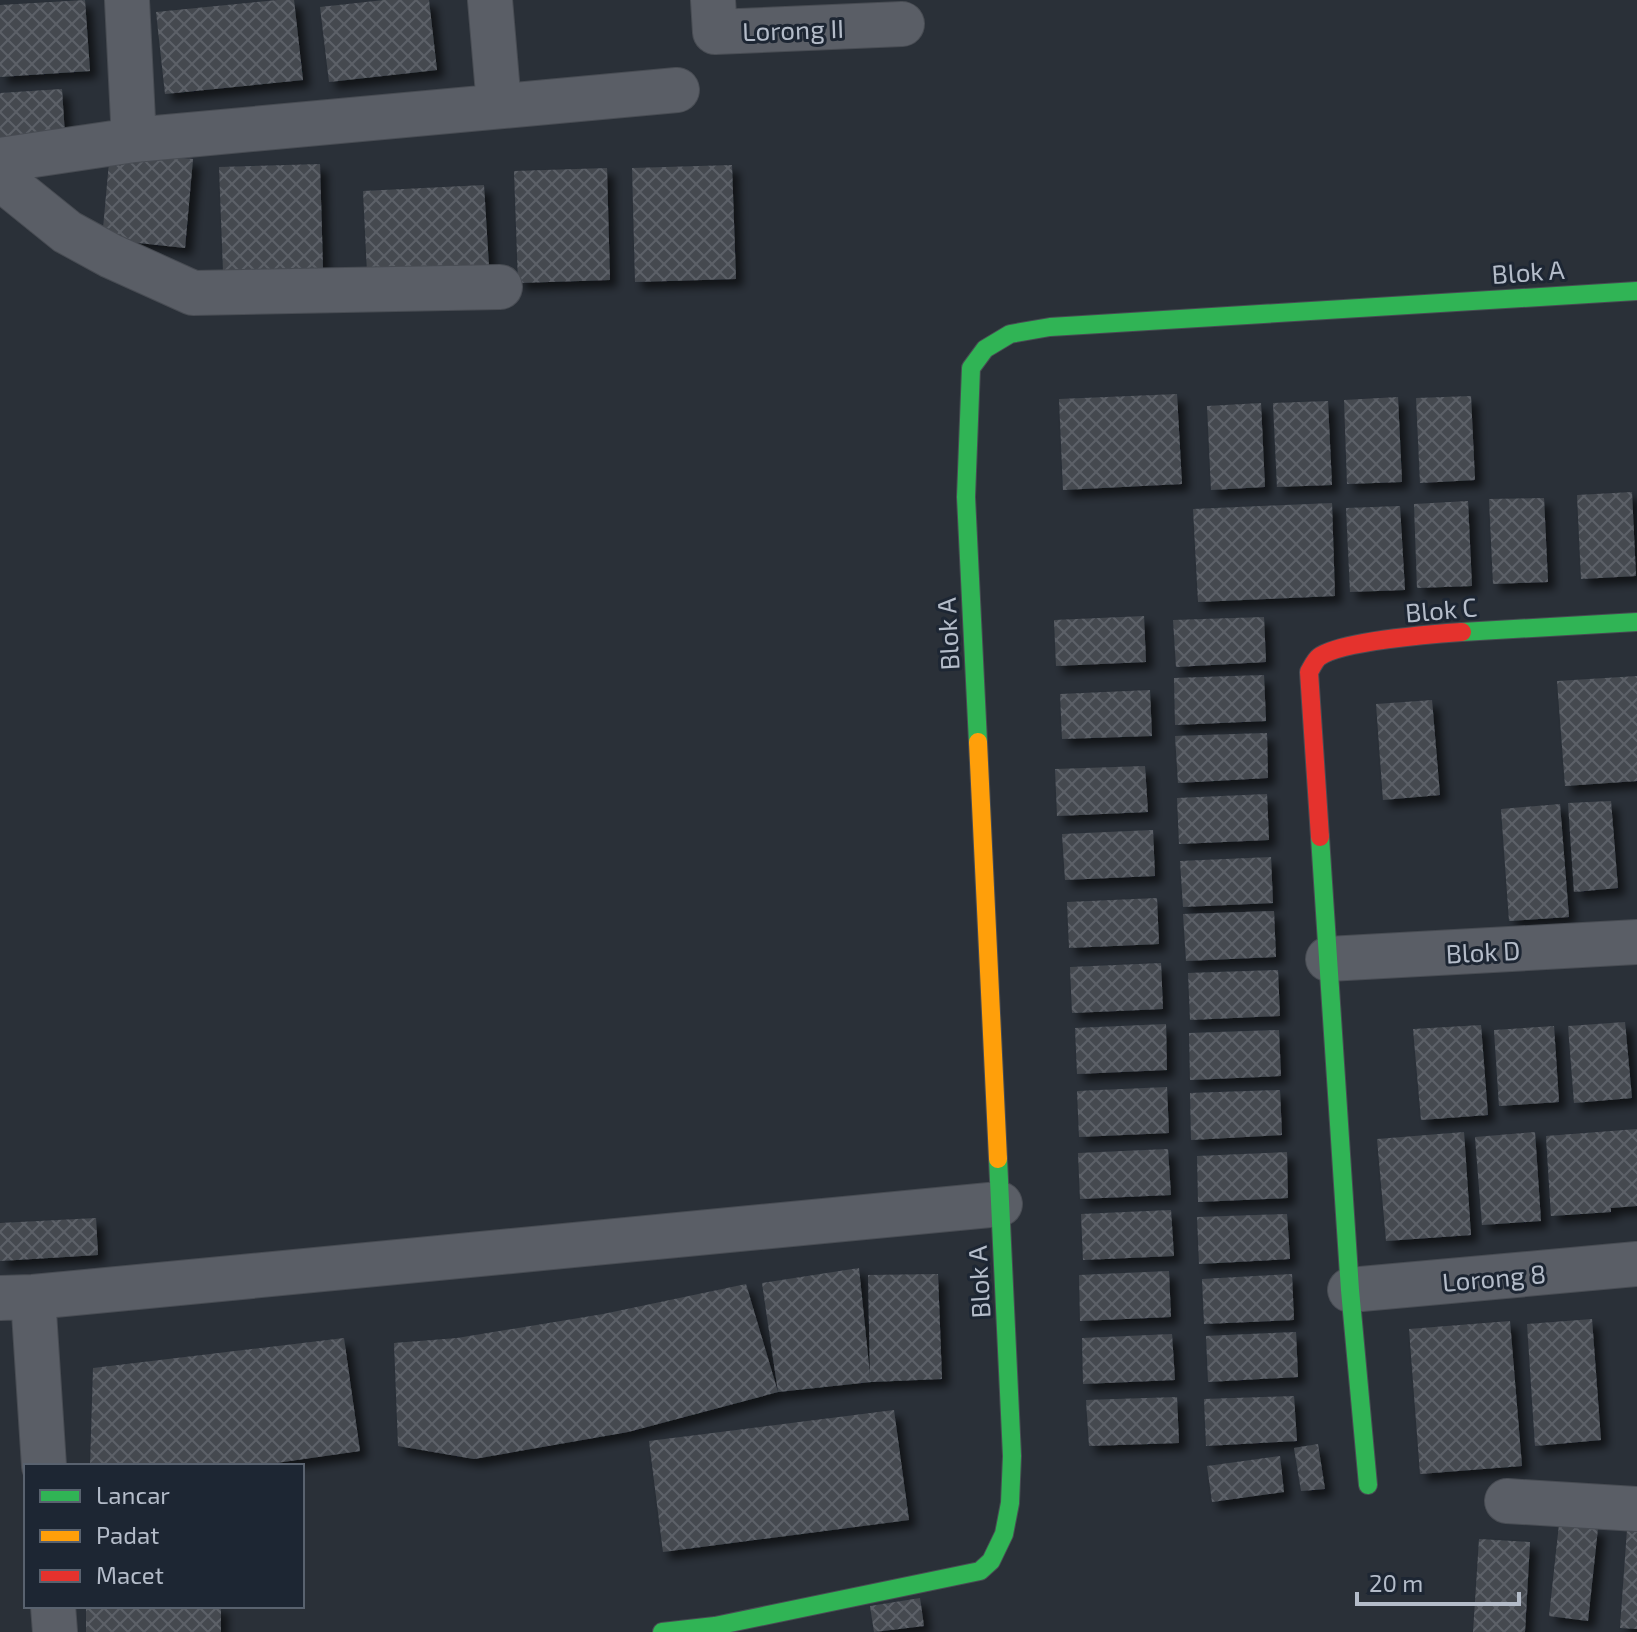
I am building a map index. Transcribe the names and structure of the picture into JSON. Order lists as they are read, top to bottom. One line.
{"streets":{"street":["Lorong II","Blok A","Blok C","Blok D","Lorong 8"]},"crossings":[["Blok C","Blok D"]],"legend":["Lancar","Padat","Macet"],"scale_bar":"20 m"}
